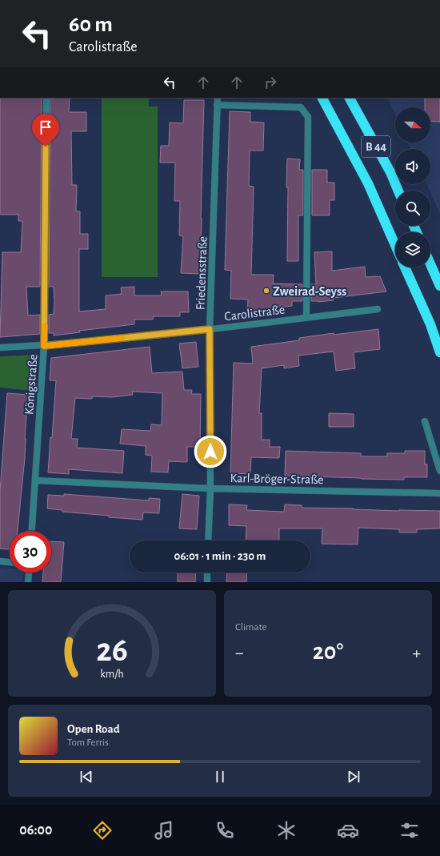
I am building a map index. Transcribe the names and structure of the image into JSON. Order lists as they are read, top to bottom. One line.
{"streets":{"highway":["B 44"],"street":["Friedensstraße","Carolistraße","Königstraße","Karl-Bröger-Straße"]},"crossings":[["Friedensstraße","Carolistraße"],["Friedensstraße","Karl-Bröger-Straße"],["Carolistraße","Königstraße"],["Königstraße","Karl-Bröger-Straße"]],"places":["Zweirad-Seyss"],"north":"right","page":{"turn":["60 m","Carolistraße"],"limit":"30","trip":"06:01 · 1 min · 230 m","tile":"Climate","heat":["−","20°","+"],"song":["Open Road","Tom Ferris"],"tabs":"06:00","gauge":["26","km/h"]}}
